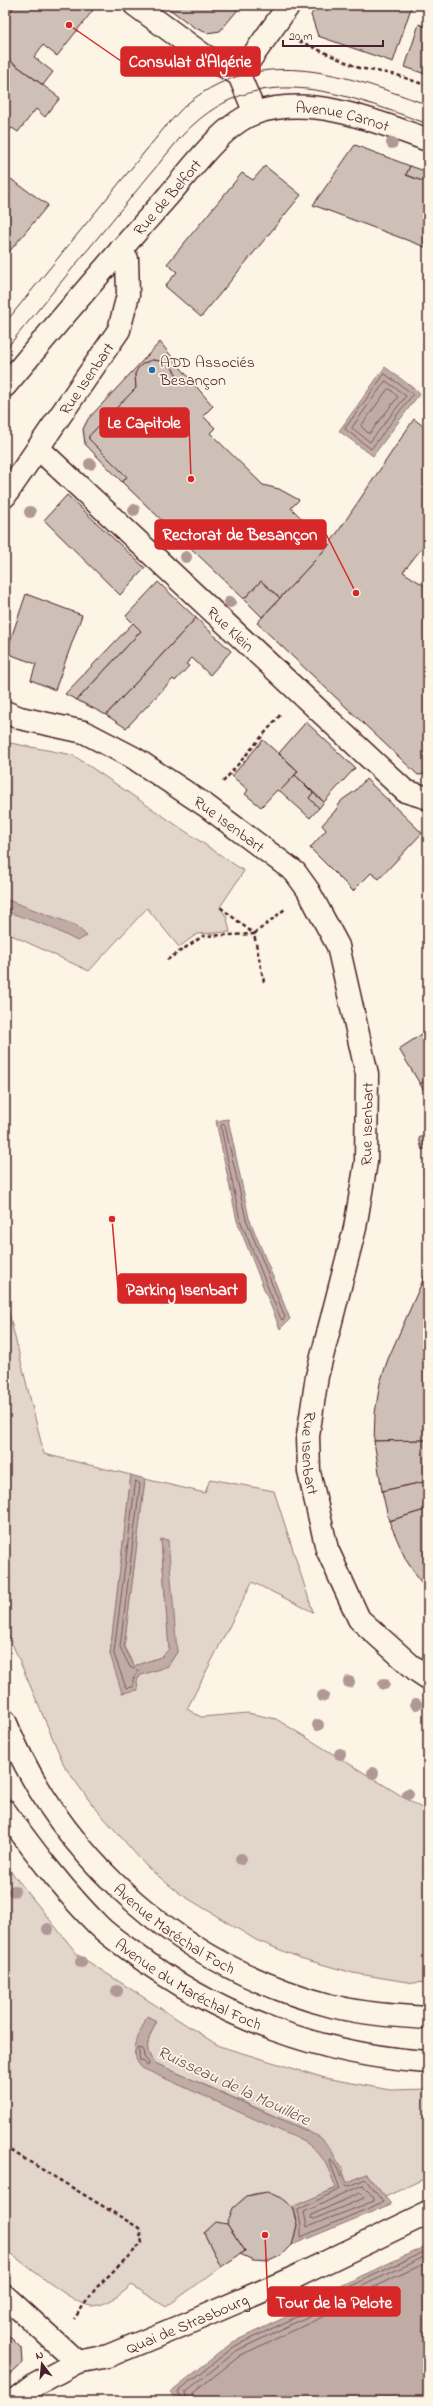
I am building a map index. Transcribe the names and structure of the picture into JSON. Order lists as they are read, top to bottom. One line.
{"streets":{"street":["Avenue Carnot","Rue de Belfort","Rue Isenbart","Rue Klein","Avenue Maréchal Foch","Avenue du Maréchal Foch","Quai de Strasbourg"]},"crossings":[["Avenue Carnot","Rue de Belfort"],["Rue de Belfort","Rue Isenbart"],["Rue Isenbart","Rue Klein"]],"water":["Ruisseau de la Mouillère"],"places":["Consulat d'Algérie","ADD Associés Besançon","Le Capitole","Rectorat de Besançon","Parking Isenbart","Tour de la Pelote"],"scale_bar":"20 m","north":"top"}
